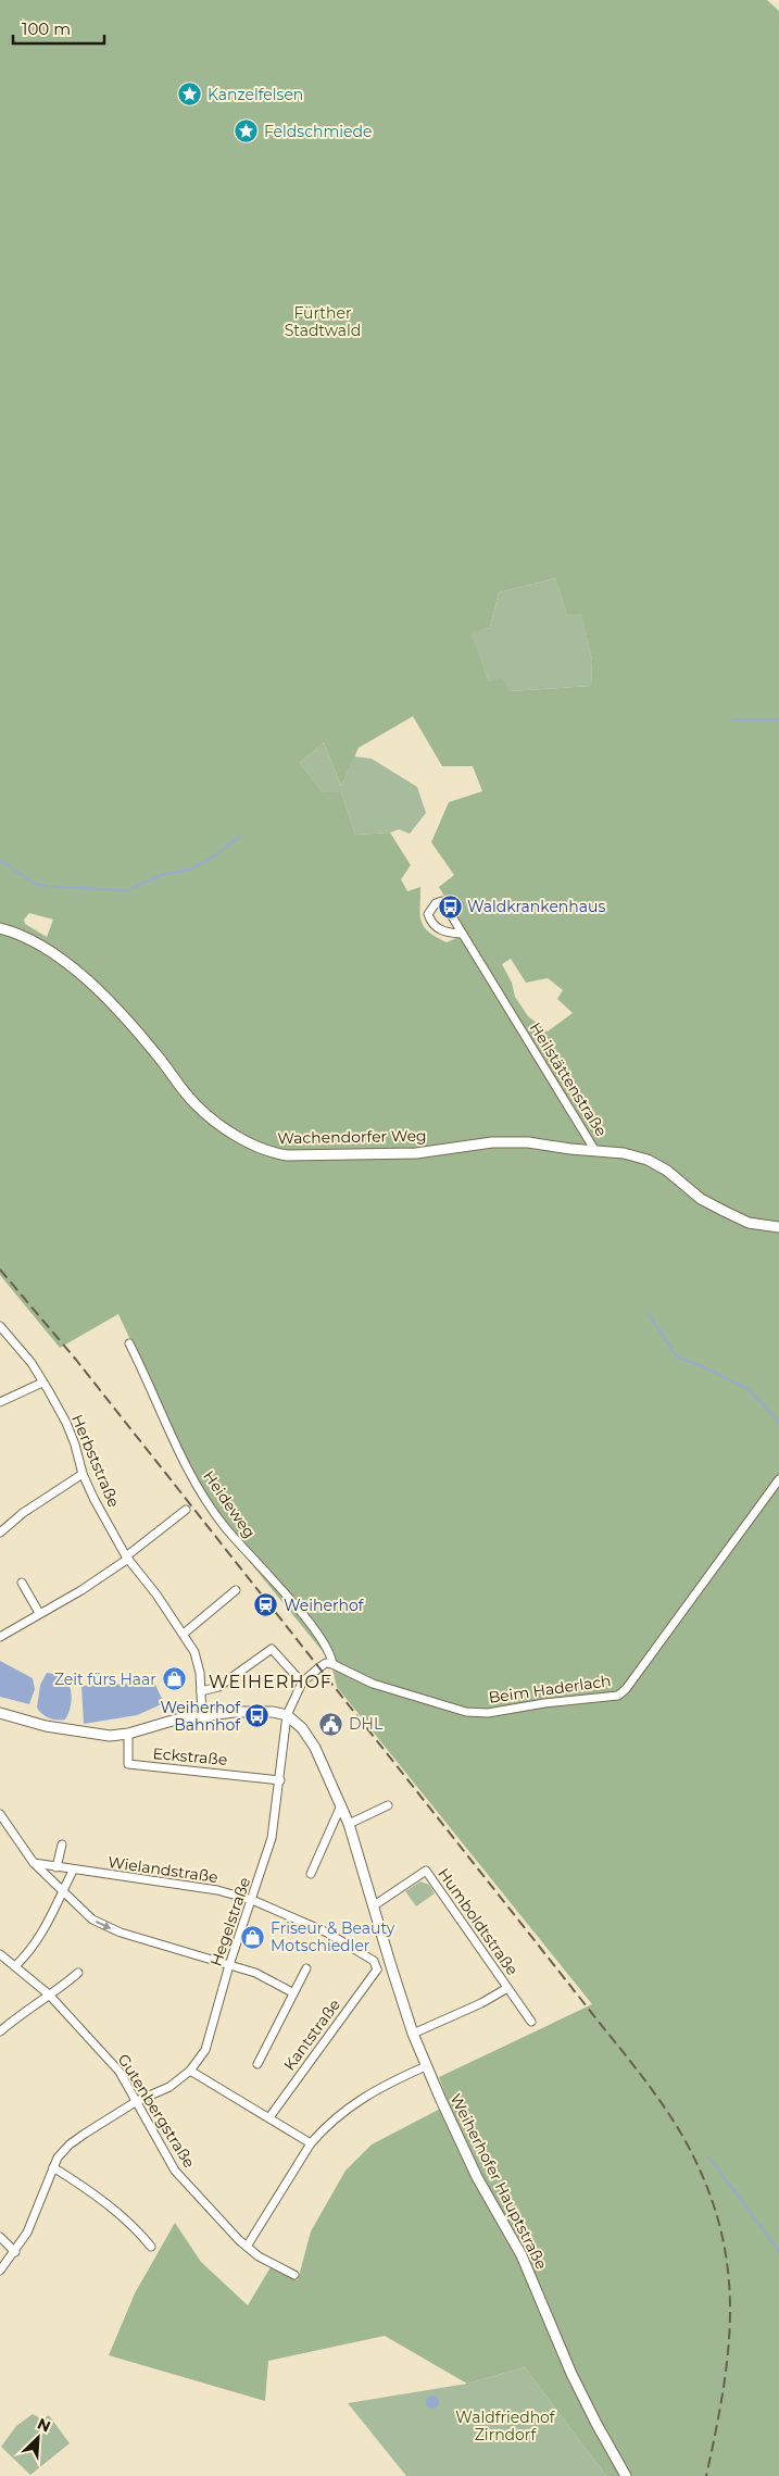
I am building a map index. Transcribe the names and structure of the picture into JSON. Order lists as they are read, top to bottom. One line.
{"streets":{"street":["Heilstättenstraße","Wachendorfer Weg","Herbststraße","Heideweg","Beim Haderlach","Eckstraße","Wielandstraße","Hegelstraße","Humboldtstraße","Kantstraße","Gutenbergstraße","Weiherhofer Hauptstraße"]},"crossings":[["Heilstättenstraße","Wachendorfer Weg"],["Heideweg","Beim Haderlach"],["Eckstraße","Hegelstraße"],["Wielandstraße","Hegelstraße"],["Wielandstraße","Kantstraße"],["Hegelstraße","Gutenbergstraße"],["Hegelstraße","Weiherhofer Hauptstraße"],["Humboldtstraße","Weiherhofer Hauptstraße"]],"districts":["WEIHERHOF"],"parks":["Fürther Stadtwald","Waldfriedhof Zirndorf"],"places":{"place":["Kanzelfelsen","Feldschmiede"],"bus stop":["Waldkrankenhaus","Weiherhof Bahnhof"],"station":["Weiherhof"],"shop":["Zeit fürs Haar","Friseur & Beauty Motschiedler"],"public building":["DHL"]},"scale_bar":"100 m","north":"top right"}
